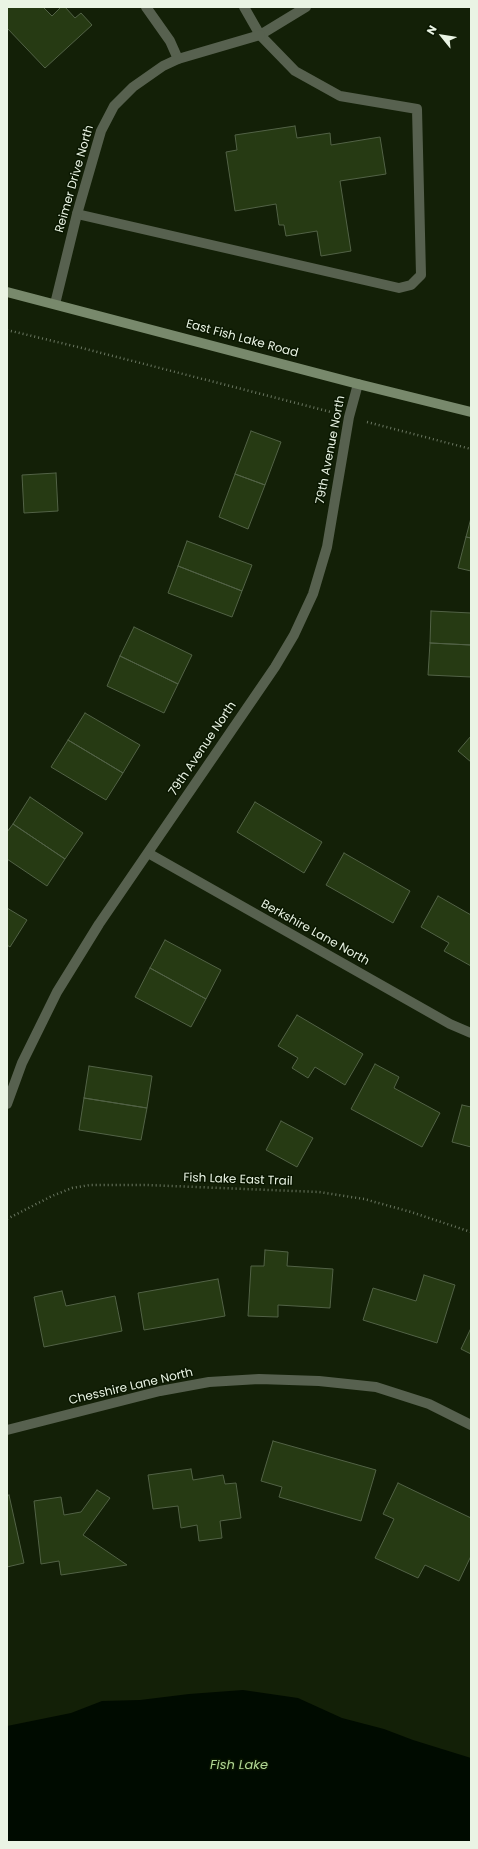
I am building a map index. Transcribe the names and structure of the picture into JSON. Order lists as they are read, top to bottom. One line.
{"streets":{"street":["Reimer Drive North","East Fish Lake Road","79th Avenue North","Berkshire Lane North","Chesshire Lane North"],"path":["Fish Lake East Trail"]},"crossings":[["Reimer Drive North","East Fish Lake Road"],["East Fish Lake Road","79th Avenue North"],["79th Avenue North","Berkshire Lane North"]],"water":["Fish Lake"],"north":"top left"}
